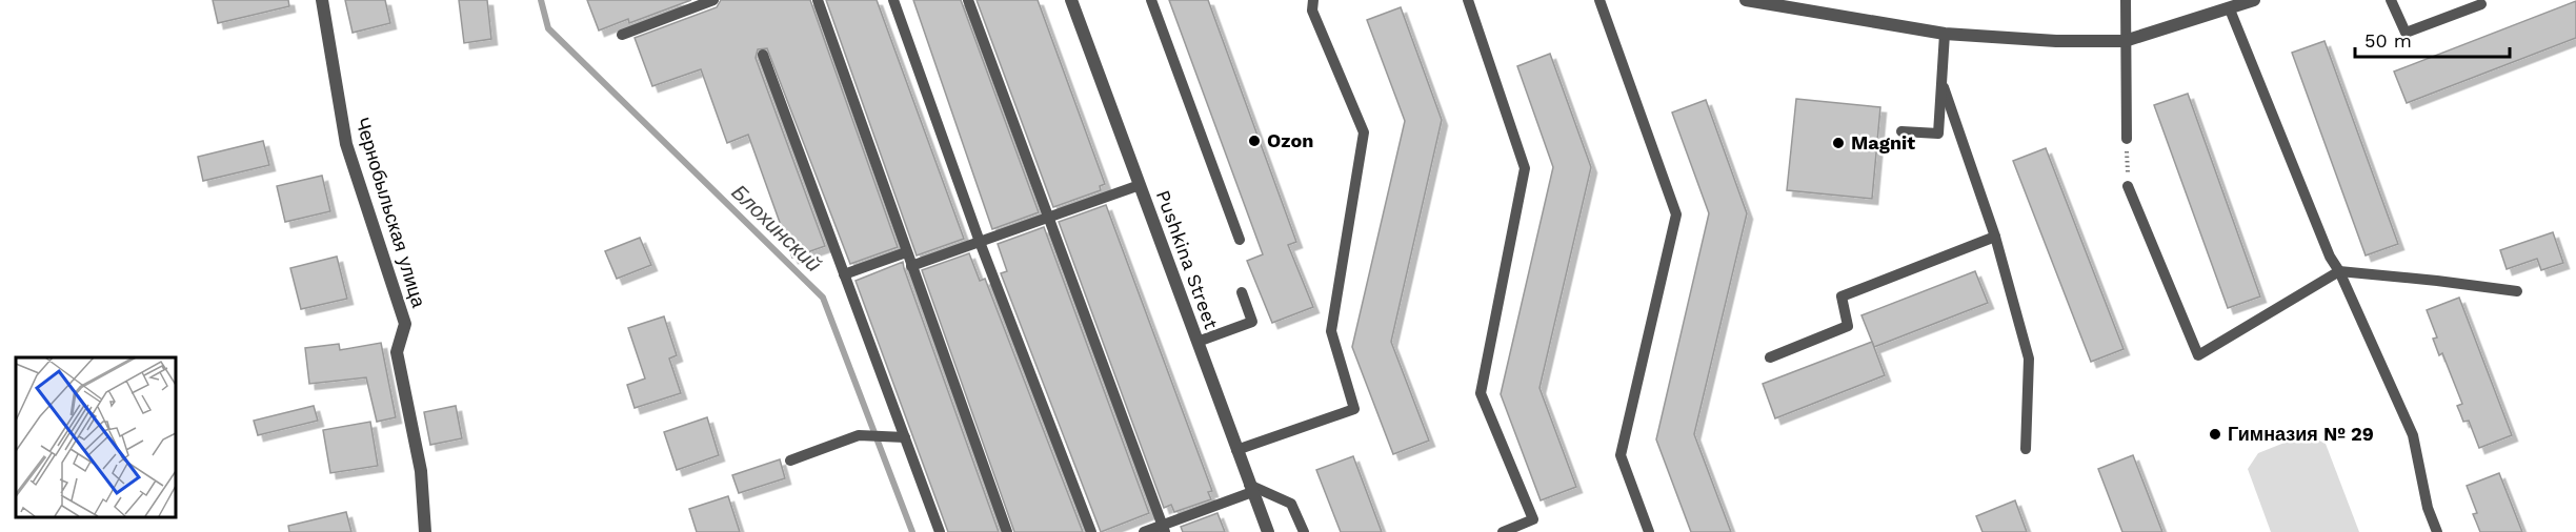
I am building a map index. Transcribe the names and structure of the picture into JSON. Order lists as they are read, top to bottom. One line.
{"streets":{"street":["Чернобыльская улица","Pushkina Street"]},"water":["Блохинский"],"places":["Ozon","Magnit","Гимназия № 29"],"scale_bar":"50 m"}
